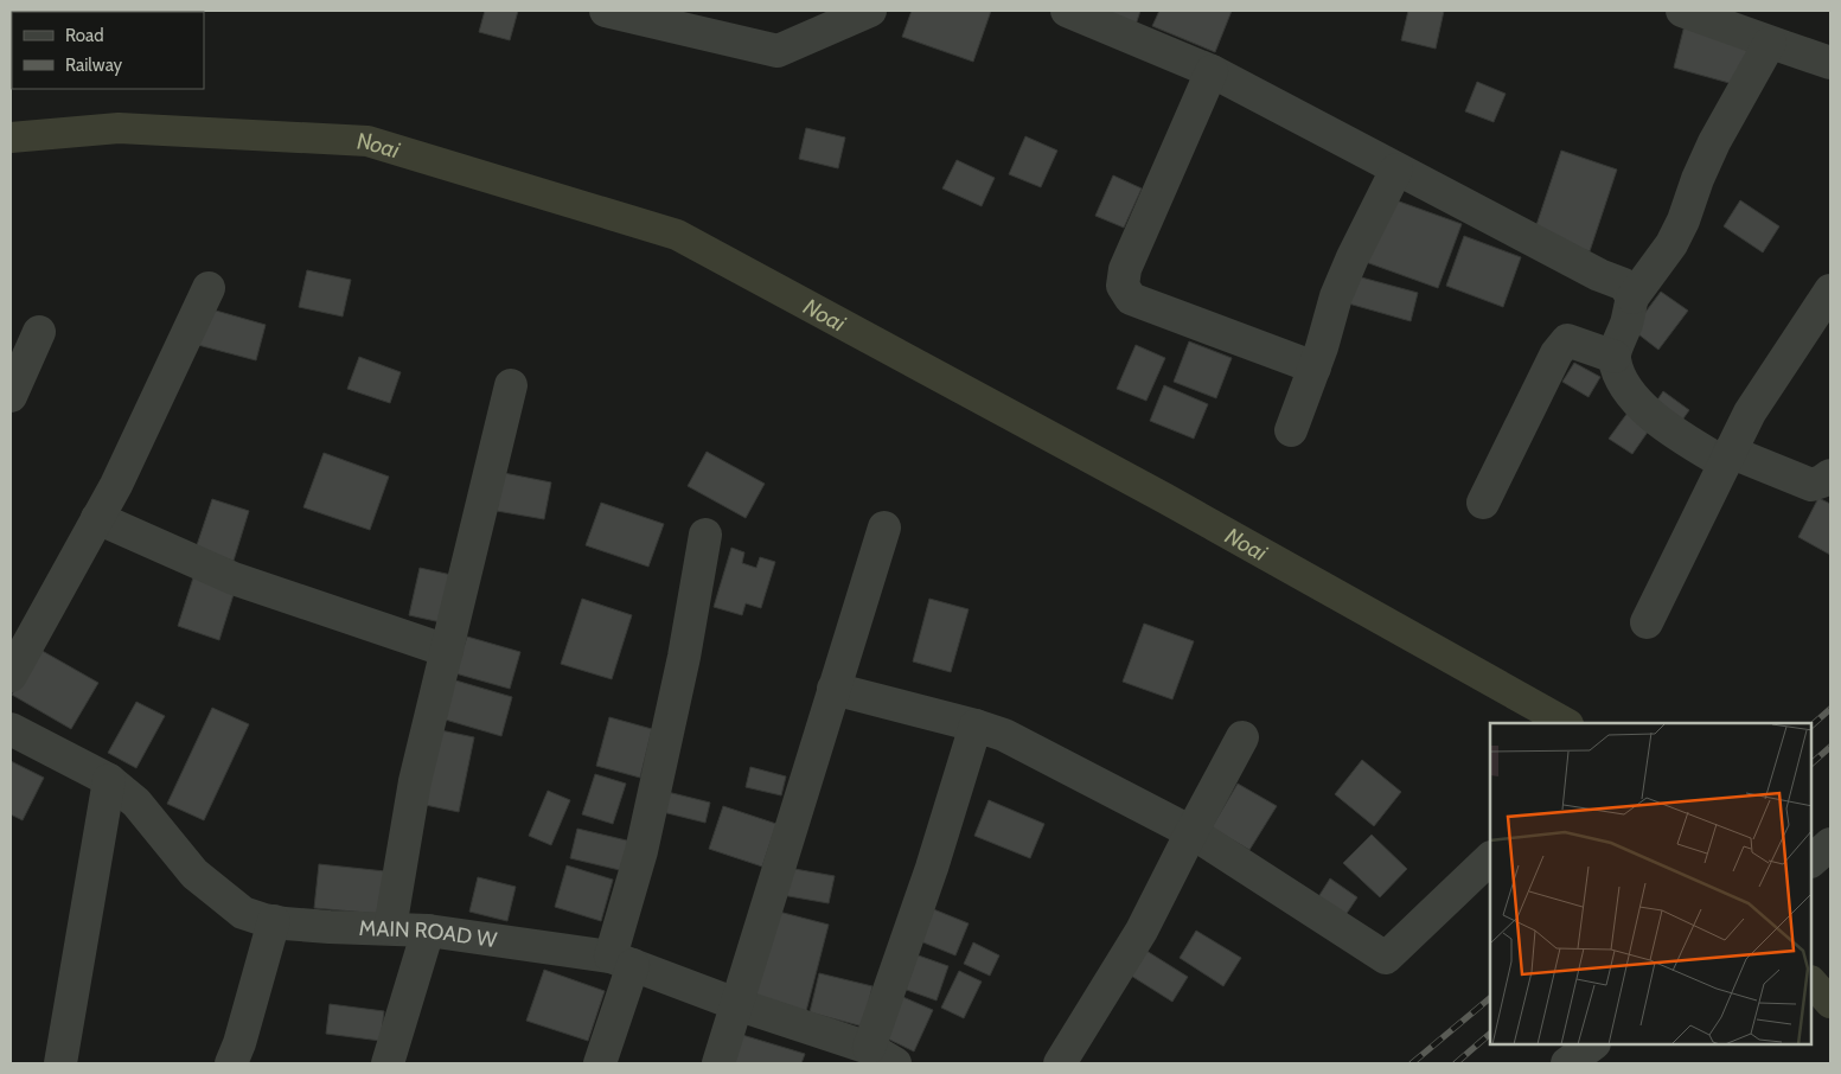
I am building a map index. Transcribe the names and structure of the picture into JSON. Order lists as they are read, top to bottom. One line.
{"streets":{"street":["MAIN ROAD W"]},"water":["Noai"],"legend":["Road","Railway"]}
